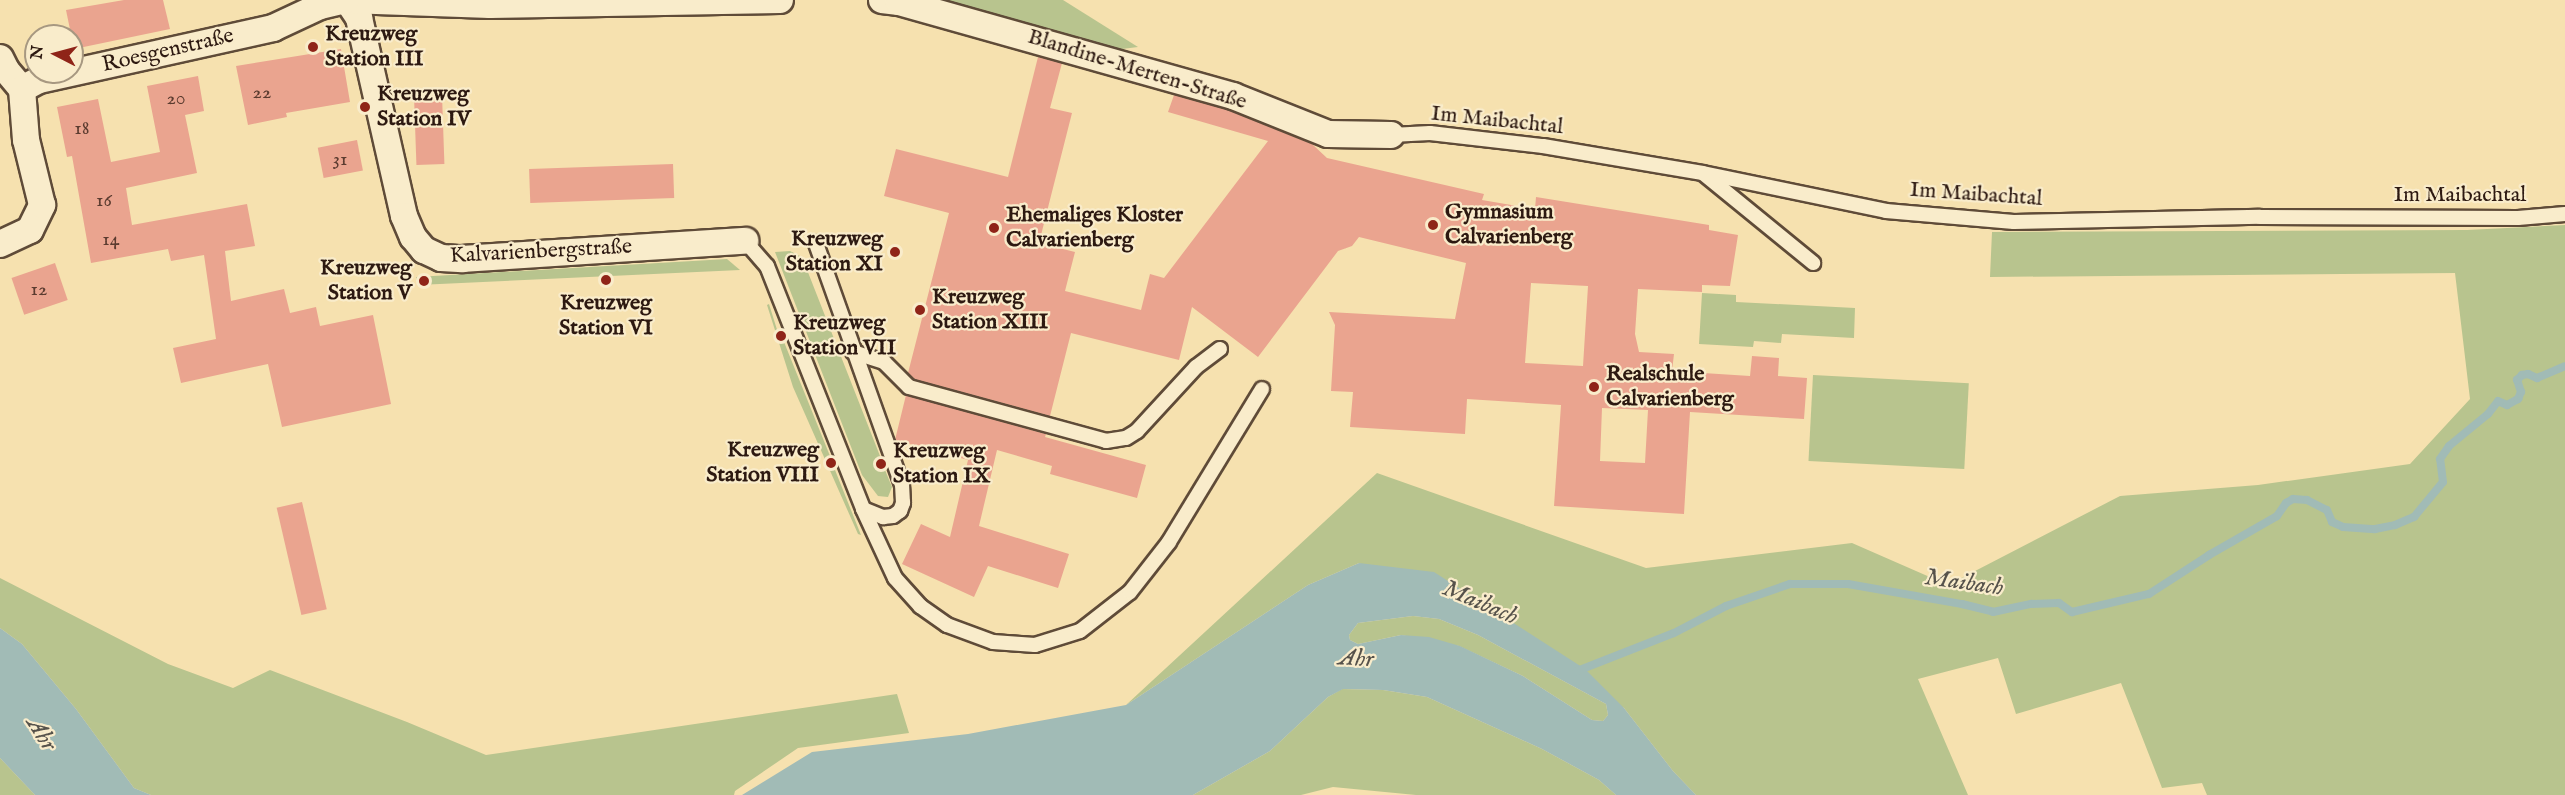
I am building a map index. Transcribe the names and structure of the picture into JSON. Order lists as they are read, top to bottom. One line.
{"streets":{"street":["Roesgenstraße","Blandine-Merten-Straße","Kalvarienbergstraße"],"lane":["Im Maibachtal"]},"crossings":[["Roesgenstraße","Kalvarienbergstraße"],["Blandine-Merten-Straße","Im Maibachtal"]],"water":["Maibach","Ahr"],"places":["Kreuzweg Station III","Kreuzweg Station IV","Gymnasium Calvarienberg","Ehemaliges Kloster Calvarienberg","Kreuzweg Station XI","Kreuzweg Station VI","Kreuzweg Station V","Kreuzweg Station XIII","Kreuzweg Station VII","Realschule Calvarienberg","Kreuzweg Station VIII","Kreuzweg Station IX"],"house_numbers":["22","20","18","31","16","14","12"],"north":"left"}
